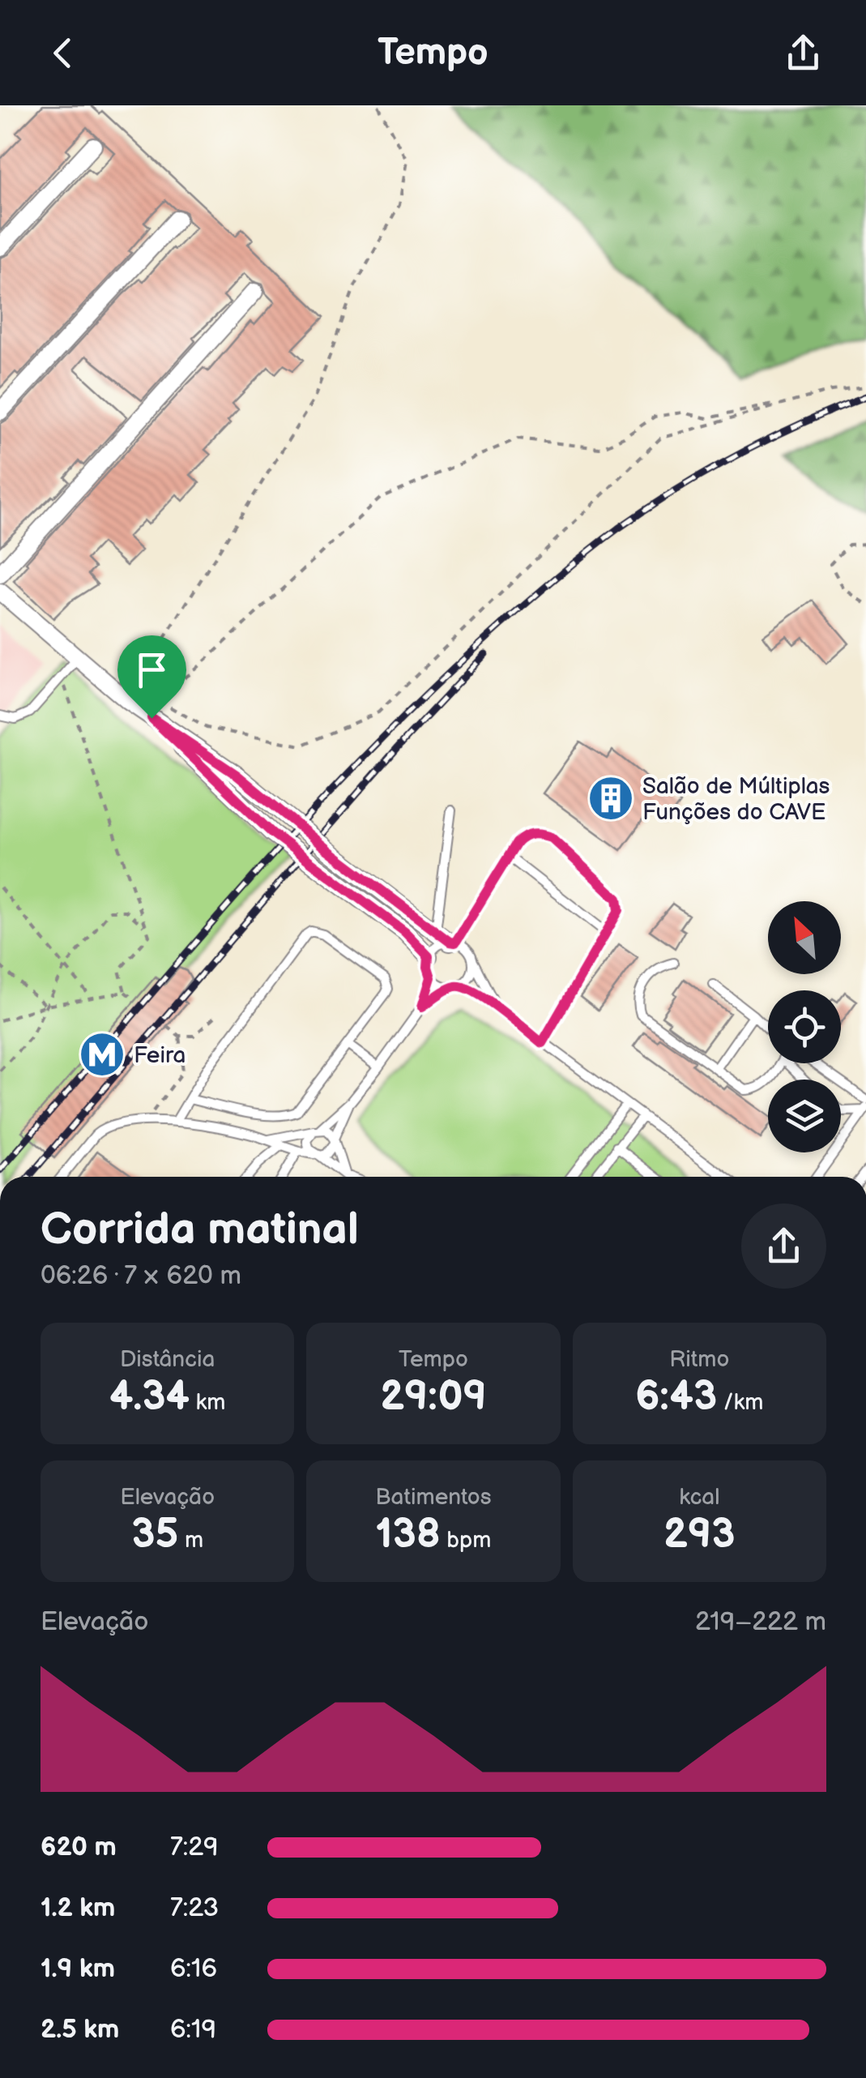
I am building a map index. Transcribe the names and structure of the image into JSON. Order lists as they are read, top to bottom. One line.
{"places":{"building":["Salão de Múltiplas Funções do CAVE"],"metro station":["Feira"]},"north":"top left","page":{"header":"Tempo","heading":["Corrida matinal","06:26 · 7 × 620 m"],"stats":[["Distância","4.34 km"],["Tempo","29:09"],["Ritmo","6:43 /km"],["Elevação","35 m"],["Batimentos","138 bpm"],["kcal","293"]],"chart":["Elevação","219–222 m"],"list":[{"name":"620 m","note":"7:29"},{"name":"1.2 km","note":"7:23"},{"name":"1.9 km","note":"6:16"},{"name":"2.5 km","note":"6:19"}]}}
